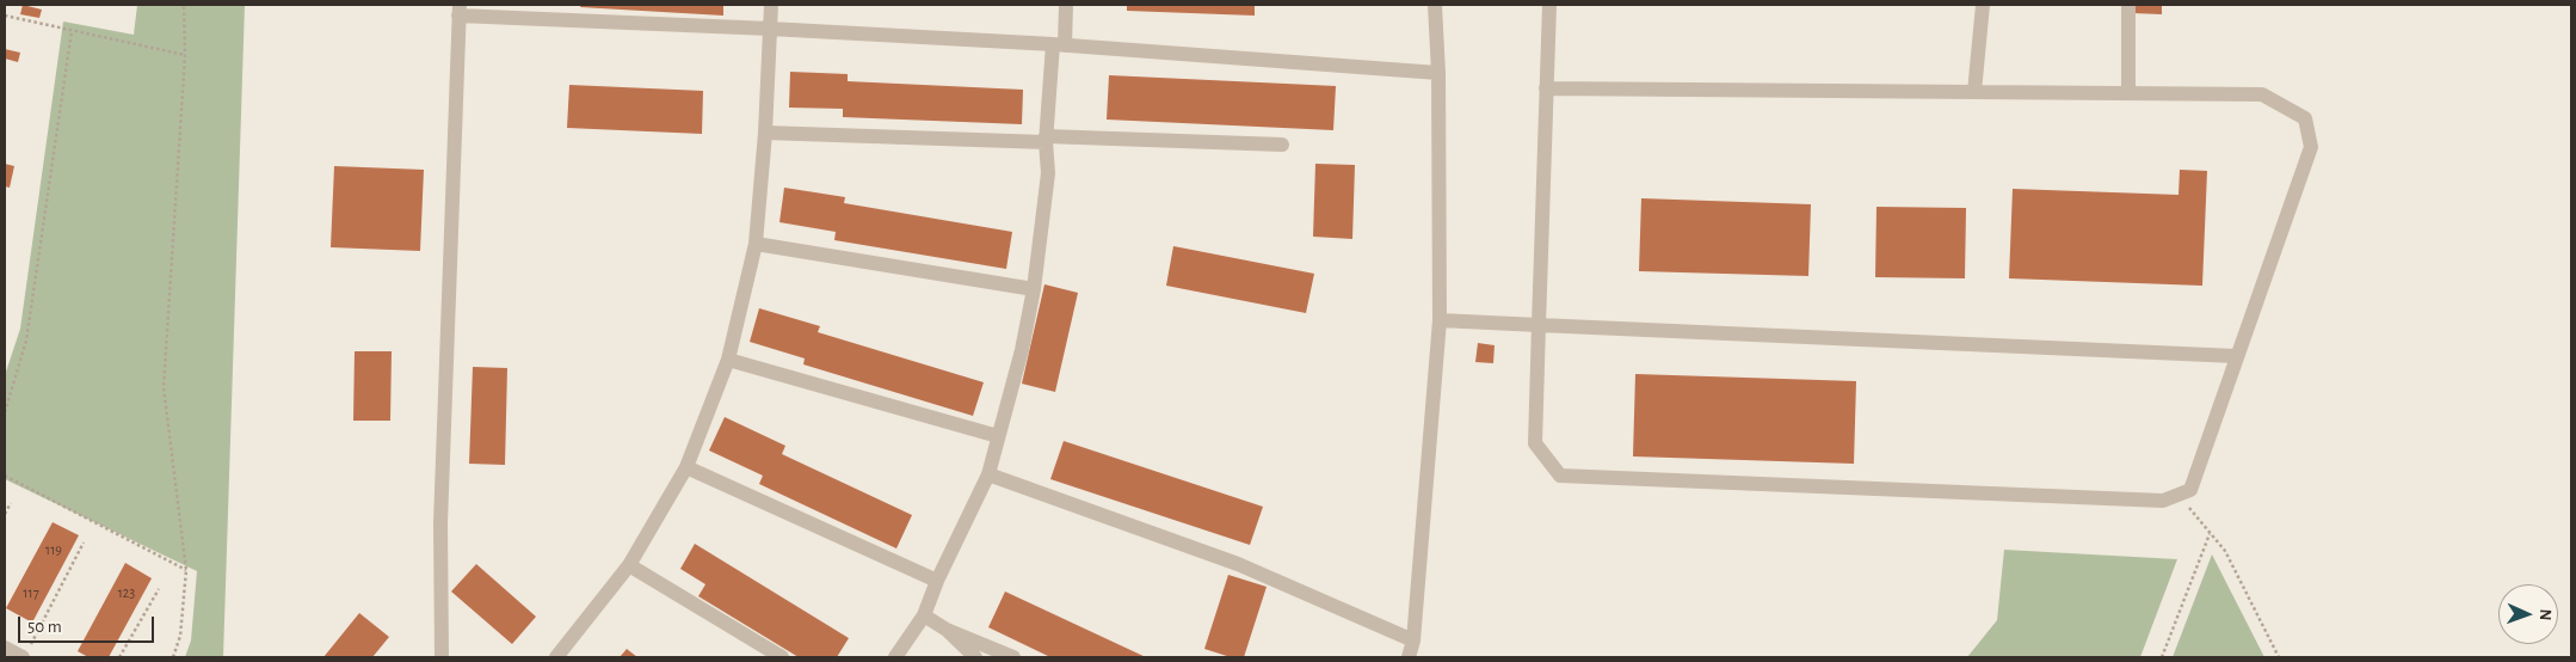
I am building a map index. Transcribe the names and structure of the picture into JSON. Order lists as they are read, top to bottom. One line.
{"house_numbers":["119","117","123"],"scale_bar":"50 m","north":"right"}
